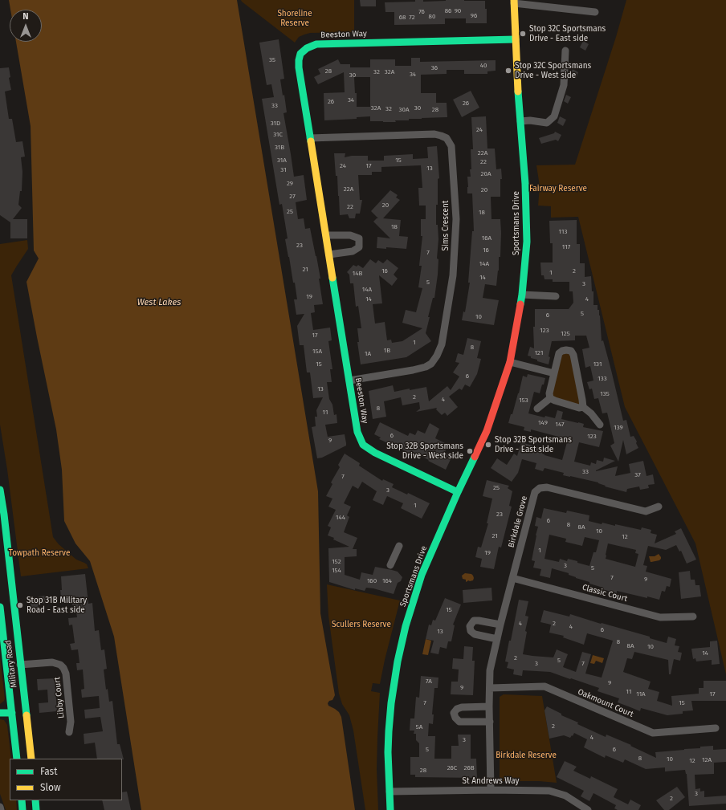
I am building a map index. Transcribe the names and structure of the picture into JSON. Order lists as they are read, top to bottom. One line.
{"streets":{"street":["Beeston Way","Sportsmans Drive","Sims Crescent","Birkdale Grove","Classic Court","Military Road","Libby Court","Oakmount Court","St Andrews Way"]},"crossings":[["Beeston Way","Sportsmans Drive"],["Beeston Way","Sims Crescent"],["Sportsmans Drive","St Andrews Way"],["Birkdale Grove","Classic Court"],["Birkdale Grove","Oakmount Court"],["Birkdale Grove","St Andrews Way"],["Military Road","Libby Court"]],"water":["West Lakes"],"parks":["Shoreline Reserve","Fairway Reserve","Towpath Reserve","Scullers Reserve","Birkdale Reserve"],"places":["Stop 32C Sportsmans Drive - East side","Stop 32C Sportsmans Drive - West side","Stop 32B Sportsmans Drive - East side","Stop 32B Sportsmans Drive - West side","Stop 31B Military Road - East side"],"house_numbers":["86","90","76","96","80","68","72","35","40","36","28","32","32A","34","30","34","26","26","33","32A","30","32","30A","28","31D","24","31C","31B","22A","31A","15","22","24","17","13","31","20A","29","22A","20","27","20","22","25","18","18","113","16A","23","117","16","7","14A","21","16","2","1","14B","14","5","3","14A","19","14","4","5","6","10","123","125","17","1","8","1B","15A","121","1A","15","131","6","133","13","135","2","4","153","8","11","149","147","139","6","123","9","33","37","7","25","3","1","23","144","6","8","8A","10","21","12","1","19","152","3","5","154","7","9","160","164","15","4","2","4","6","13","8","8A","10","14","2","5","3","7","7A","9","9","11","11A","17","7","15","2","5A","4","3","5","6","8","10","12A","12","26C","26B","28","3","2"],"legend":["Fast","Slow"],"north":"top"}
